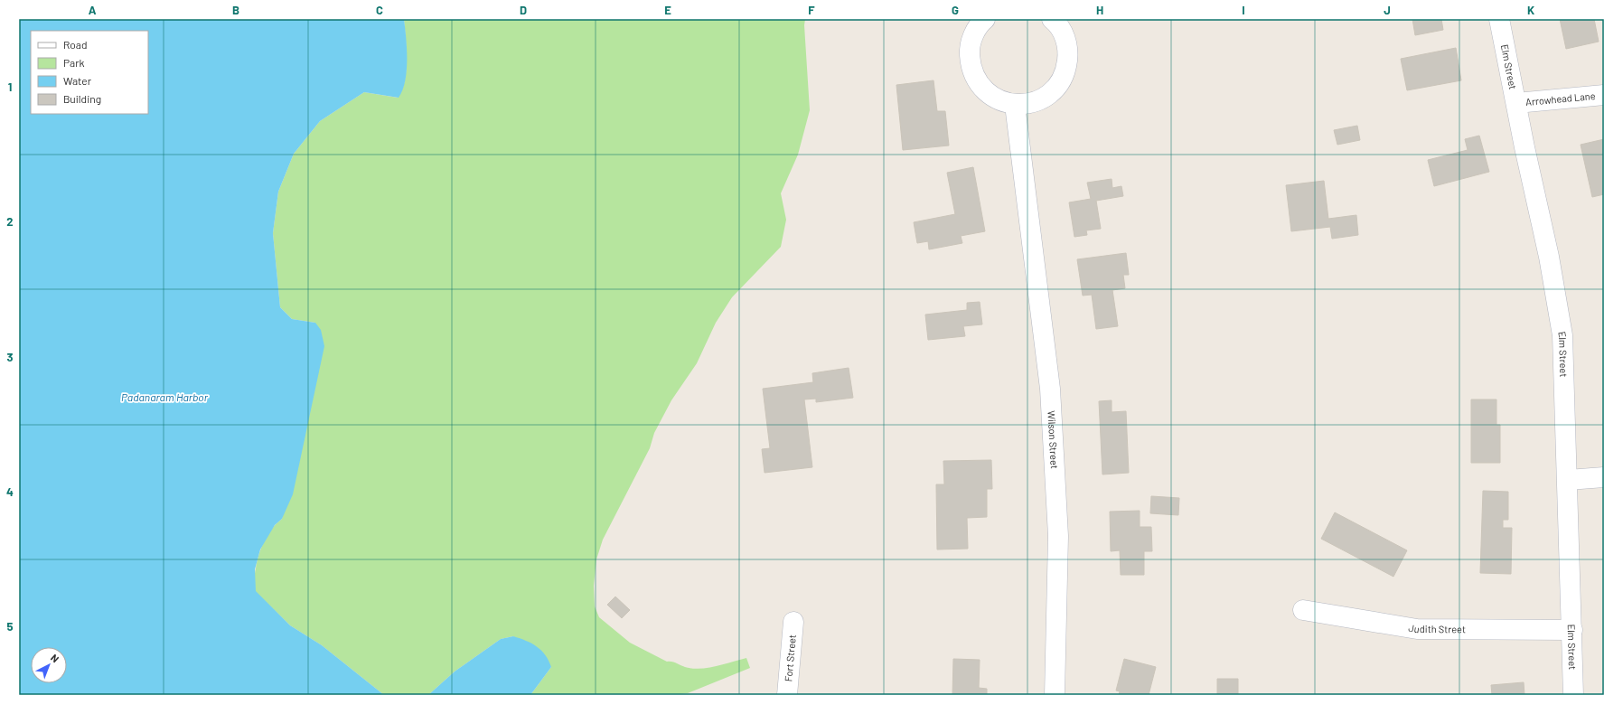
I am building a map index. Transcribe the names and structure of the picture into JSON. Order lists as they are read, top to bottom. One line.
{"streets":{"street":["Elm Street","Arrowhead Lane","Wilson Street","Judith Street","Fort Street"]},"crossings":[["Elm Street","Arrowhead Lane"],["Elm Street","Judith Street"]],"water":["Padanaram Harbor"],"legend":["Road","Park","Water","Building"],"north":"top right","grid":{"columns":["A","B","C","D","E","F","G","H","I","J","K"],"rows":["1","2","3","4","5"]}}
